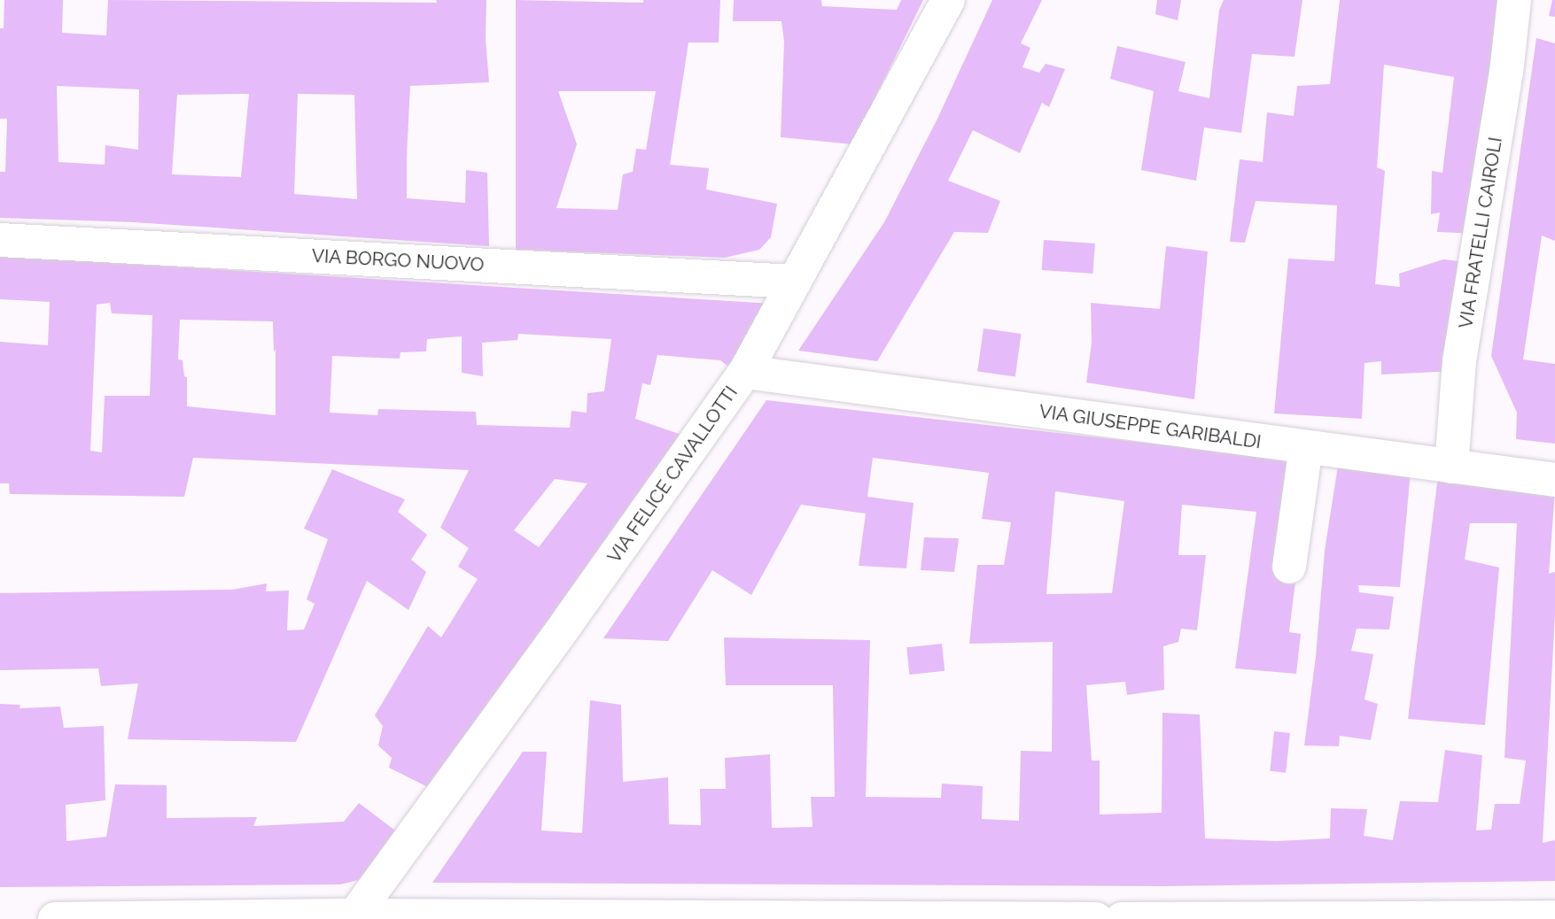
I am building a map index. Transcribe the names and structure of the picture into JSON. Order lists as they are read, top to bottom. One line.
{"streets":{"street":["VIA FRATELLI CAIROLI","VIA BORGO NUOVO","VIA GIUSEPPE GARIBALDI","VIA FELICE CAVALLOTTI"]},"crossings":[["VIA FRATELLI CAIROLI","VIA GIUSEPPE GARIBALDI"],["VIA BORGO NUOVO","VIA FELICE CAVALLOTTI"],["VIA GIUSEPPE GARIBALDI","VIA FELICE CAVALLOTTI"]]}
